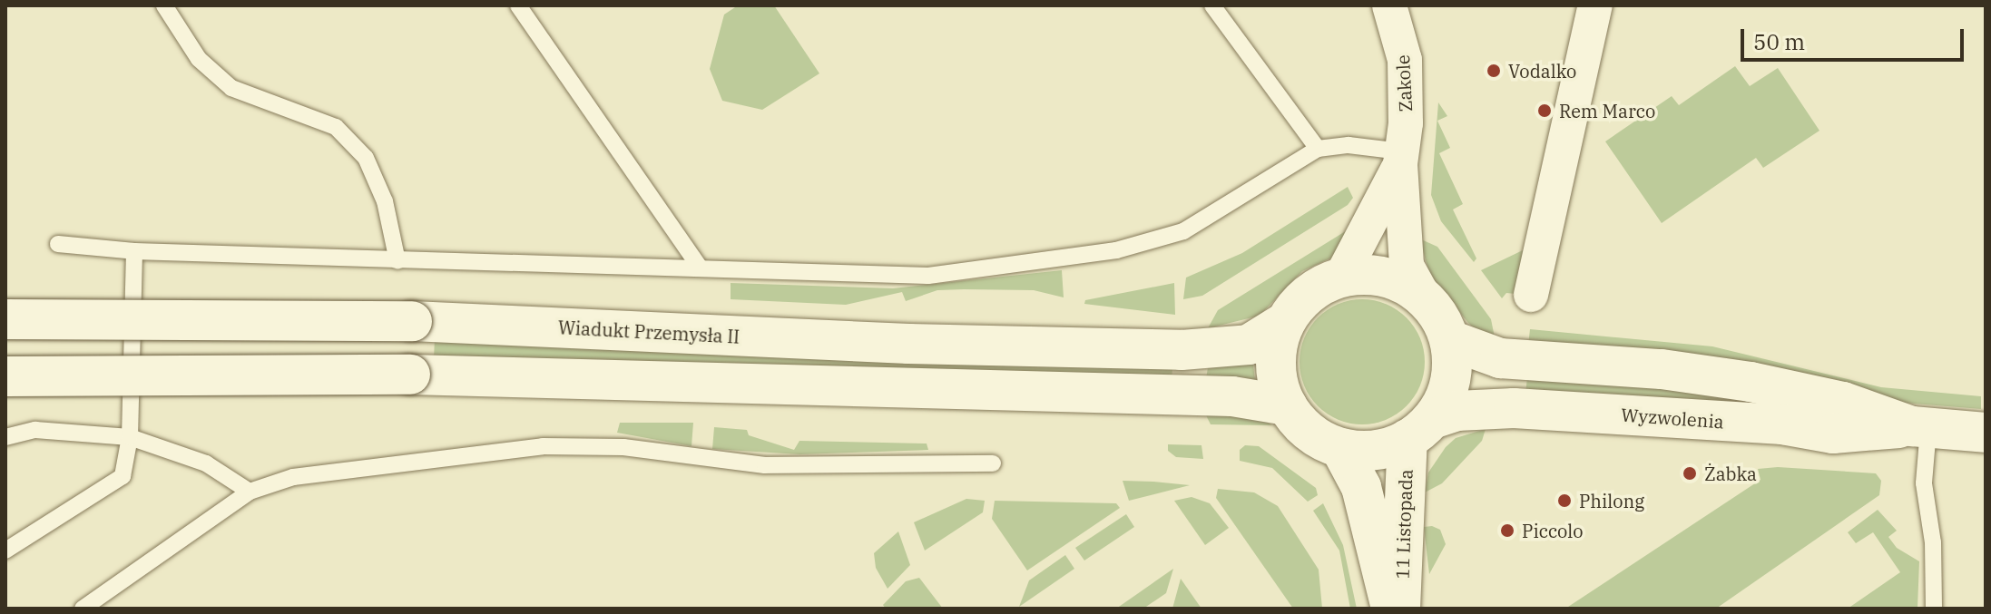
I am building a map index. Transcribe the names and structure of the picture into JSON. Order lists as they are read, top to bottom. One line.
{"streets":{"main road":["Wiadukt Przemysła II","Wyzwolenia","11 Listopada"],"street":["Zakole"]},"crossings":[["Zakole","Wiadukt Przemysła II"],["Zakole","Wyzwolenia"],["Zakole","11 Listopada"],["Wiadukt Przemysła II","Wyzwolenia"],["Wiadukt Przemysła II","11 Listopada"],["Wyzwolenia","11 Listopada"]],"places":["Vodalko","Rem Marco","Żabka","Philong","Piccolo"],"scale_bar":"50 m"}
